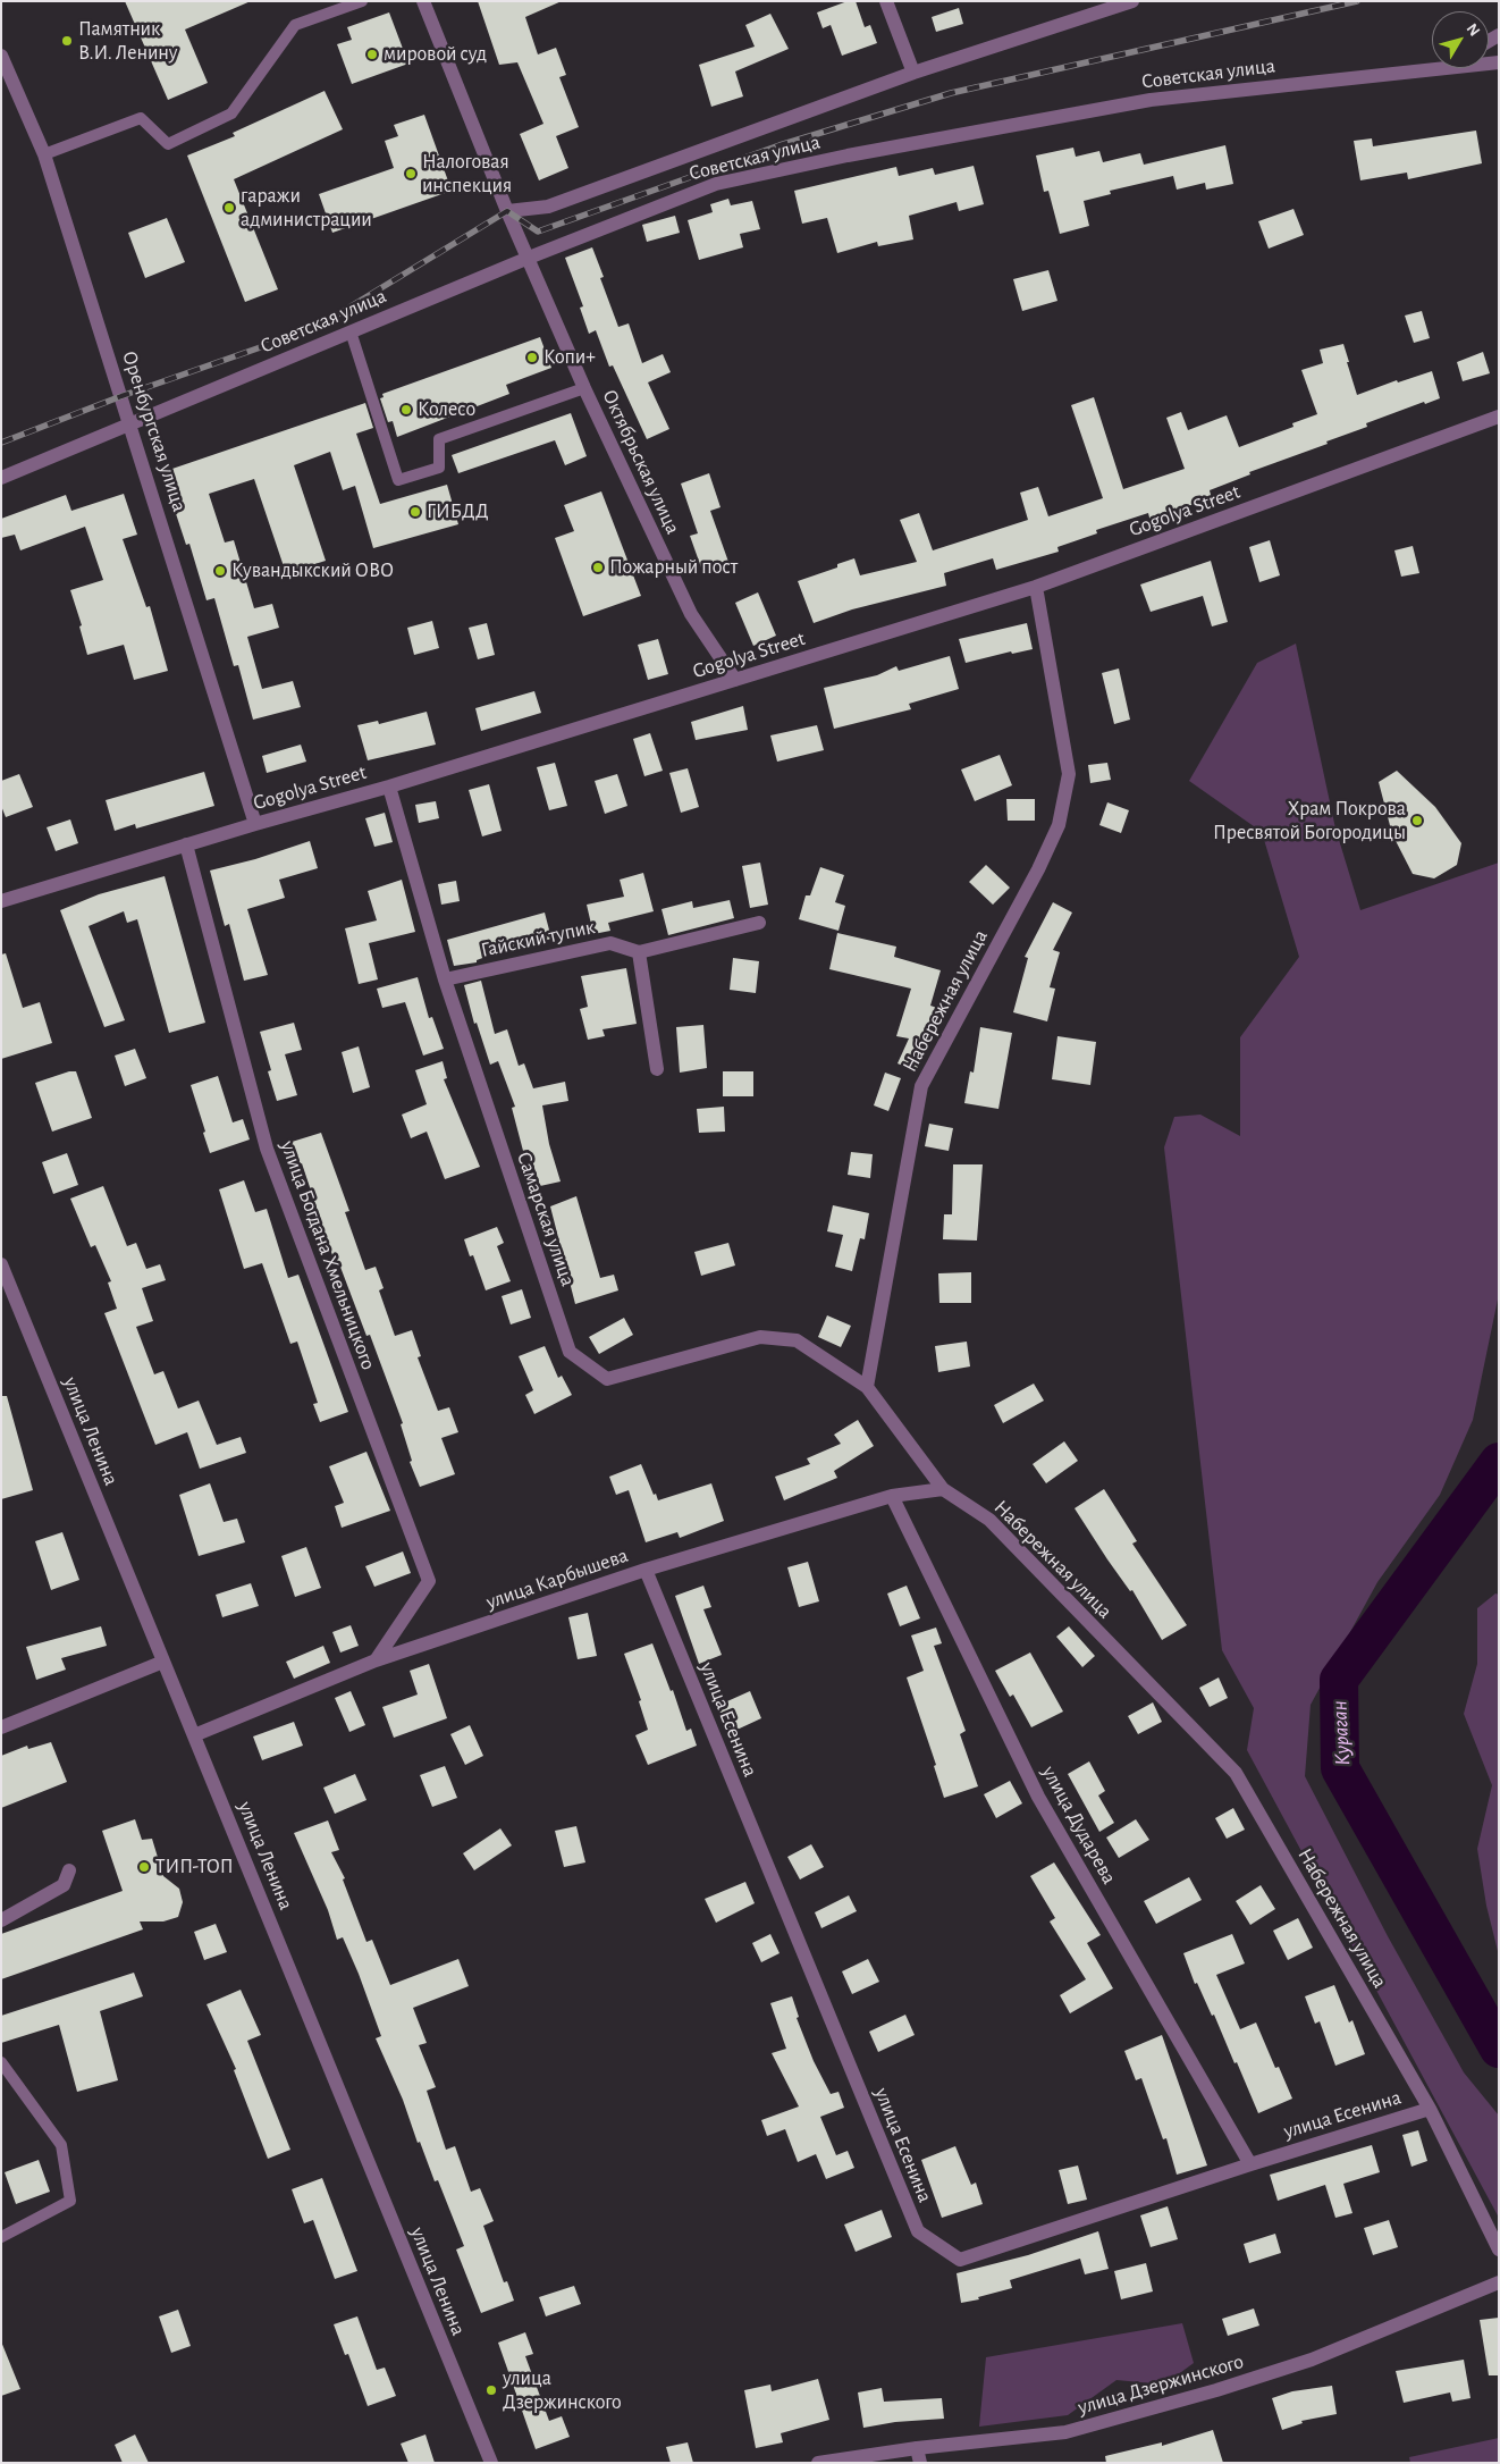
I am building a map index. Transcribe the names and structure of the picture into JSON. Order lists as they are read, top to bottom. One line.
{"streets":{"street":["Советская улица","Оренбургская улица","Октябрьская улица","Gogolya Street","Гайский тупик","Набережная улица","Самарская улица","улица Богдана Хмельницкого","улица Ленина","улица Карбышева","улица Есенина","улица Дударева","улица Дзержинского"]},"crossings":[["Советская улица","Оренбургская улица"],["Советская улица","Октябрьская улица"],["Оренбургская улица","Gogolya Street"],["Октябрьская улица","Gogolya Street"],["Gogolya Street","Набережная улица"],["Gogolya Street","Самарская улица"],["Gogolya Street","улица Богдана Хмельницкого"],["Гайский тупик","Самарская улица"],["Набережная улица","Самарская улица"],["Набережная улица","улица Карбышева"],["Набережная улица","улица Есенина"],["улица Богдана Хмельницкого","улица Карбышева"],["улица Ленина","улица Карбышева"],["улица Карбышева","улица Есенина"],["улица Карбышева","улица Дударева"],["улица Есенина","улица Дударева"]],"water":["Кураган"],"places":["Памятник В.И. Ленину","мировой суд","Налоговая инспекция","гаражи администрации","Копи+","Колесо","ГИБДД","Пожарный пост","Кувандыкский ОВО","Храм Покрова Пресвятой Богородицы","ТИП-ТОП","улица Дзержинского"],"north":"top right"}
